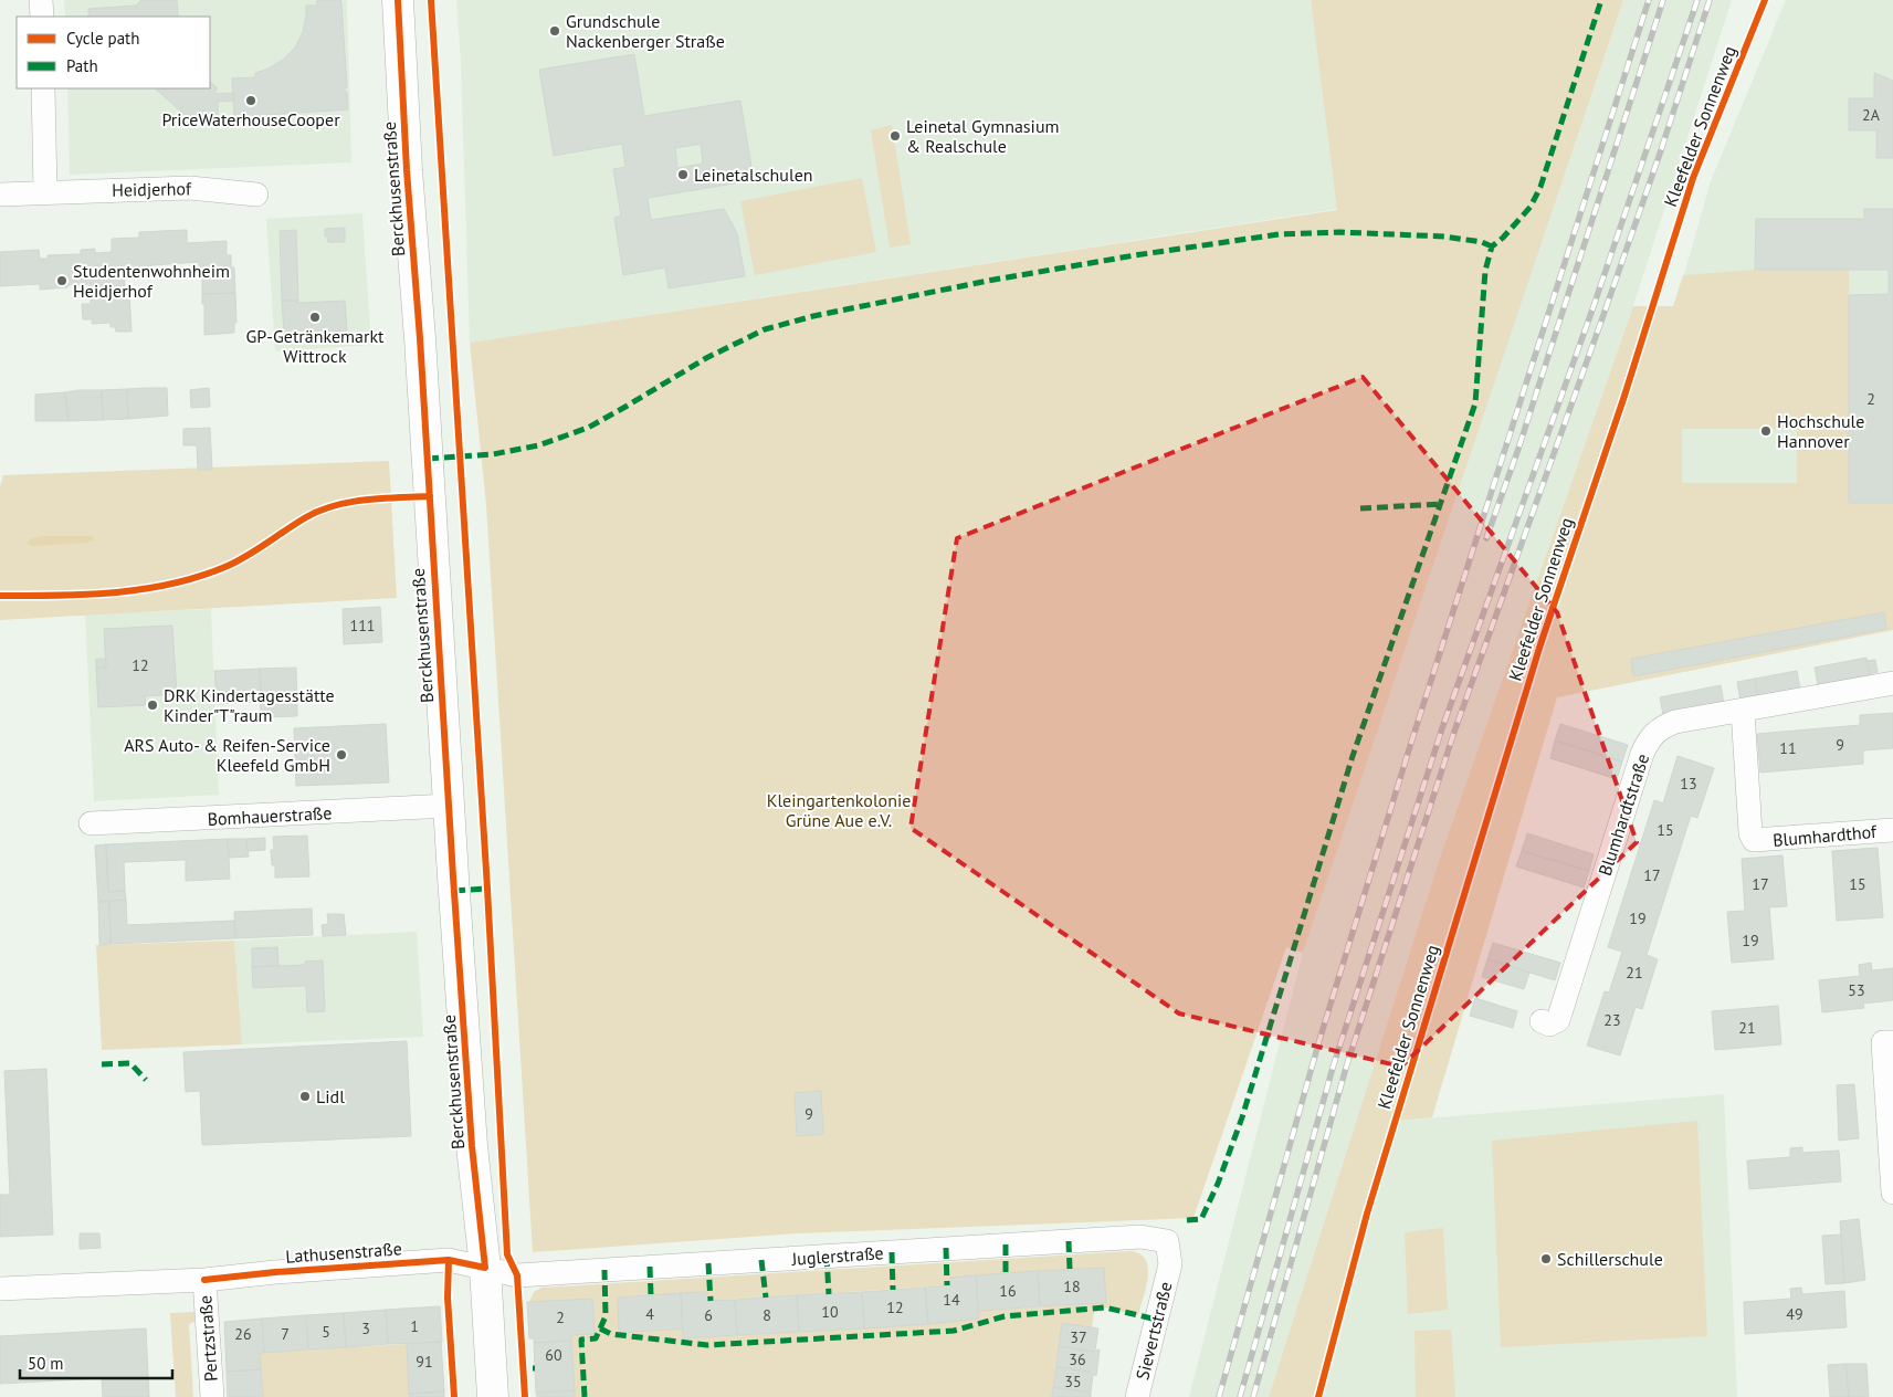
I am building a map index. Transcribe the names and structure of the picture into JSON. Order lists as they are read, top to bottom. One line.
{"streets":{"street":["Heidjerhof","Berckhusenstraße","Blumhardtstraße","Bomhauerstraße","Blumhardthof","Lathusenstraße","Juglerstraße","Sievertstraße","Pertzstraße"],"cycle path":["Kleefelder Sonnenweg"]},"crossings":[["Berckhusenstraße","Bomhauerstraße"],["Berckhusenstraße","Lathusenstraße"],["Berckhusenstraße","Juglerstraße"],["Blumhardtstraße","Blumhardthof"],["Lathusenstraße","Juglerstraße"],["Lathusenstraße","Pertzstraße"],["Juglerstraße","Sievertstraße"]],"parks":["Kleingartenkolonie Grüne Aue e.V."],"places":["Grundschule Nackenberger Straße","PriceWaterhouseCooper","Leinetal Gymnasium & Realschule","Leinetalschulen","Studentenwohnheim Heidjerhof","GP-Getränkemarkt Wittrock","Hochschule Hannover","DRK Kindertagesstätte Kinder\"T\"raum","ARS Auto- & Reifen-Service Kleefeld GmbH","Lidl","Schillerschule"],"house_numbers":["2A","2","111","12","9","11","13","15","17","17","15","19","19","21","53","23","21","9","18","16","14","12","10","4","49","6","8","2","1","3","5","26","7","37","60","36","91","35"],"legend":["Cycle path","Path"],"scale_bar":"50 m"}
